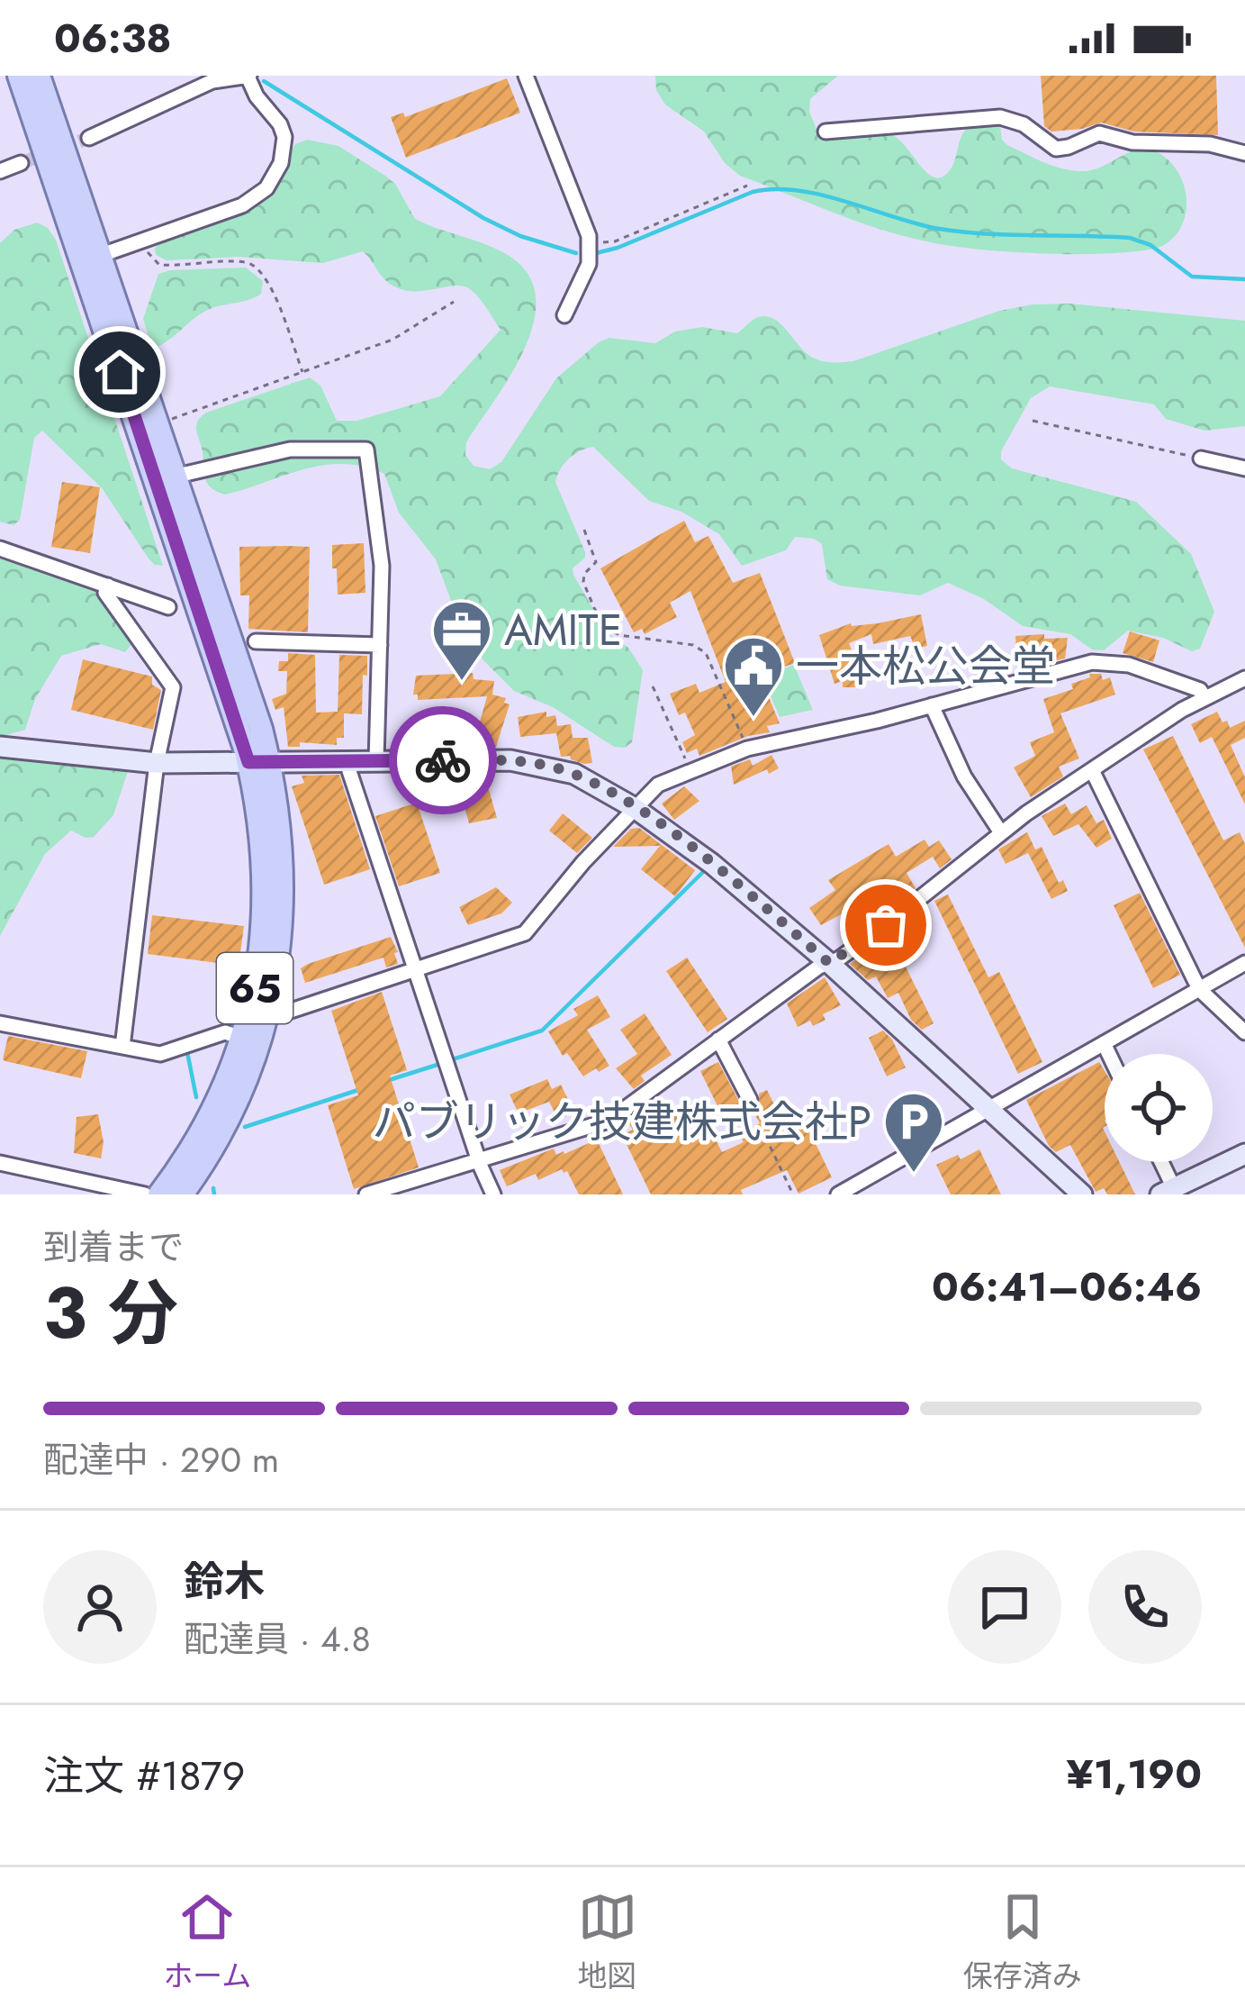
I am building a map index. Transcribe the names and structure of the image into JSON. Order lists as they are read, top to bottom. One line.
{"streets":{"main road":["65"]},"places":{"office":["AMITE"],"public building":["一本松公会堂"],"parking":["パブリック技建株式会社P"]},"page":{"status":"06:38","heading":["3 分","到着まで","06:41–06:46"],"panel":["鈴木","配達員 · 4.8","注文 #1879","¥1,190"],"bar":"配達中 · 290 m","tabs":["ホーム","地図","保存済み"]}}
